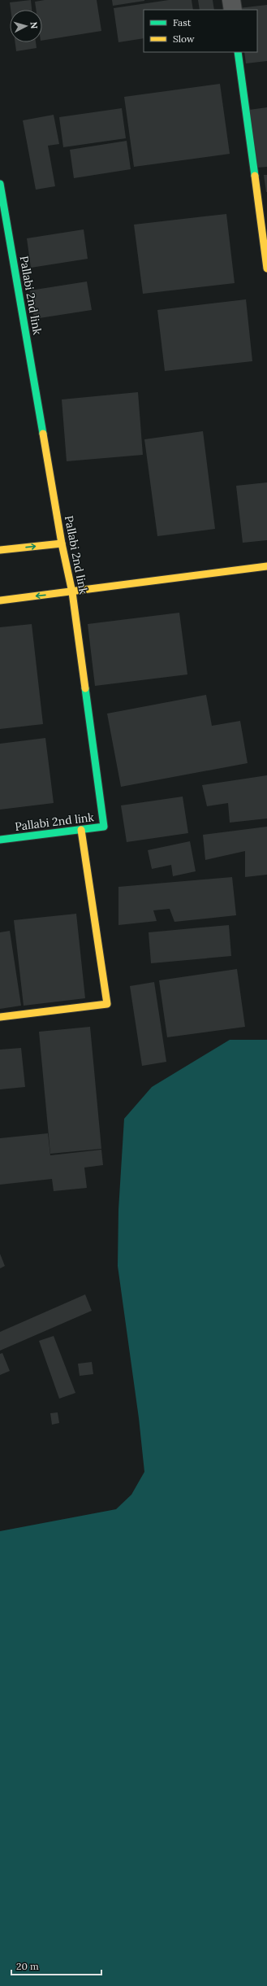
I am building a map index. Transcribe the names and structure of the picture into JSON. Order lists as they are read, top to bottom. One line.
{"streets":{"street":["Pallabi 2nd link"]},"legend":["Fast","Slow"],"scale_bar":"20 m","north":"right"}
